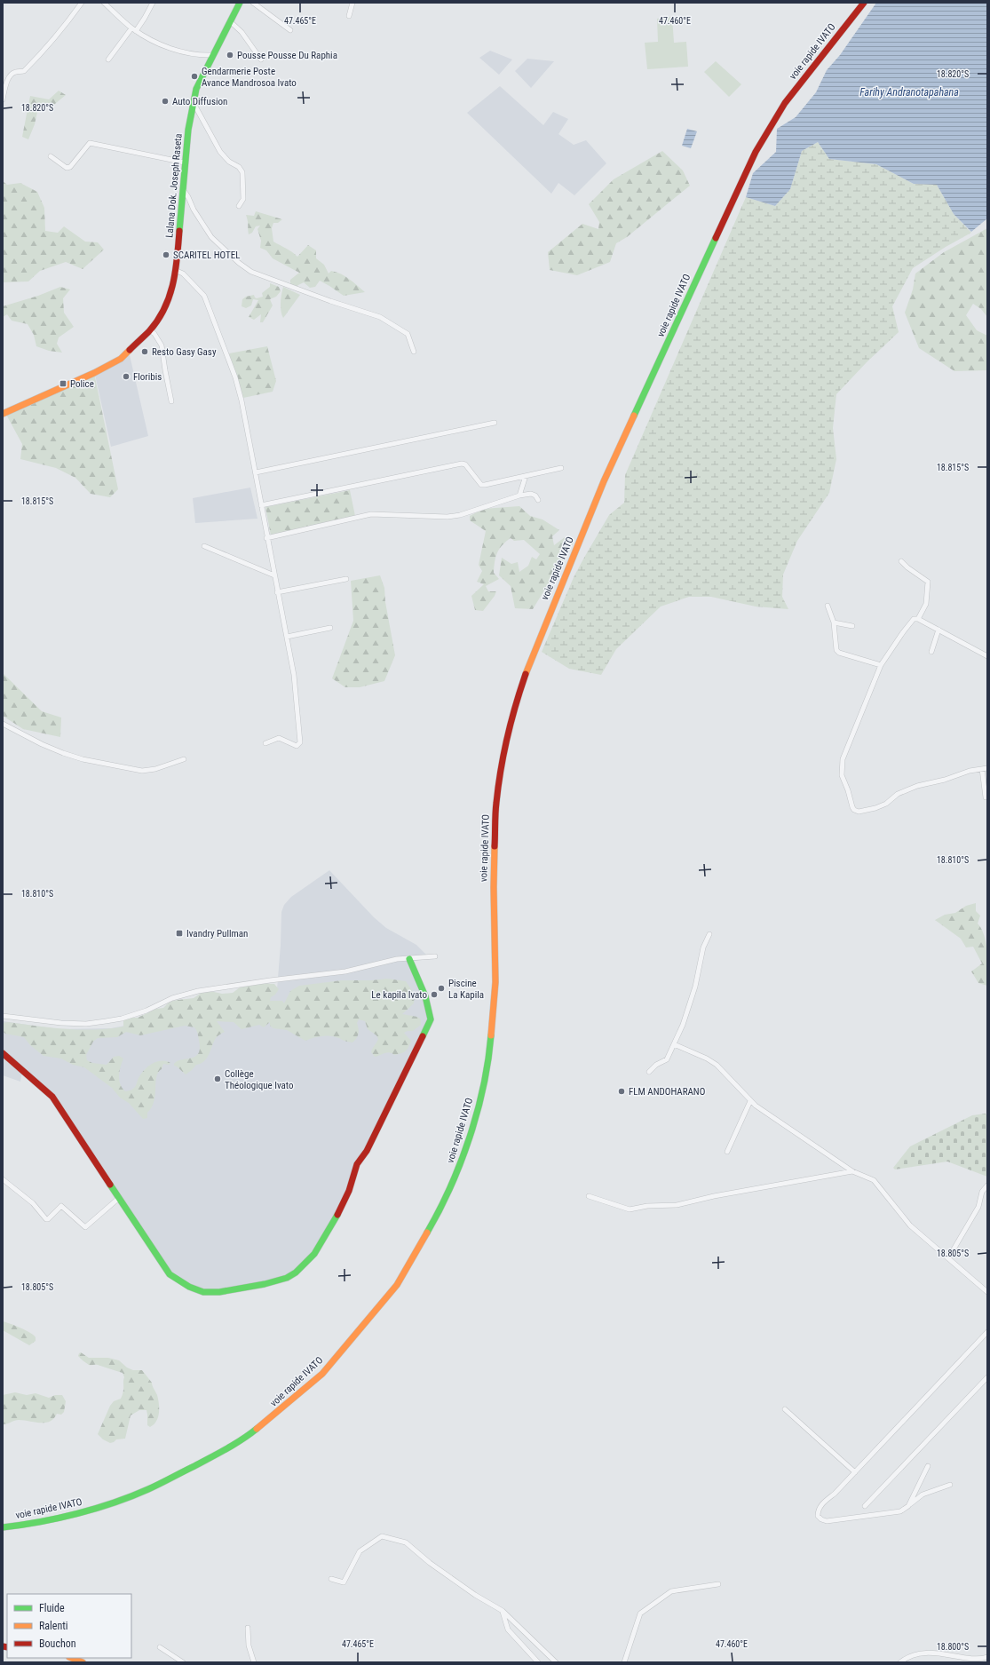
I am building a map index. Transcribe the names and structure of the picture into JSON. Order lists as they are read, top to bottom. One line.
{"streets":{"main road":["voie rapide IVATO","Lalana Dok. Joseph Raseta"]},"water":["Farihy Andranotapahana"],"places":{"other":["Pousse Pousse Du Raphia","Gendarmerie Poste Avance Mandrosoa Ivato","Auto Diffusion","SCARITEL HOTEL","Resto Gasy Gasy","Floribis","Piscine La Kapila","Le kapila Ivato","Collège Théologique Ivato","FLM ANDOHARANO"],"transit":["Police","Ivandry Pullman"]},"legend":["Fluide","Ralenti","Bouchon"],"coordinates":["47.465°E","47.460°E","18.820°S","18.815°S","18.810°S","18.805°S","18.800°S"]}
